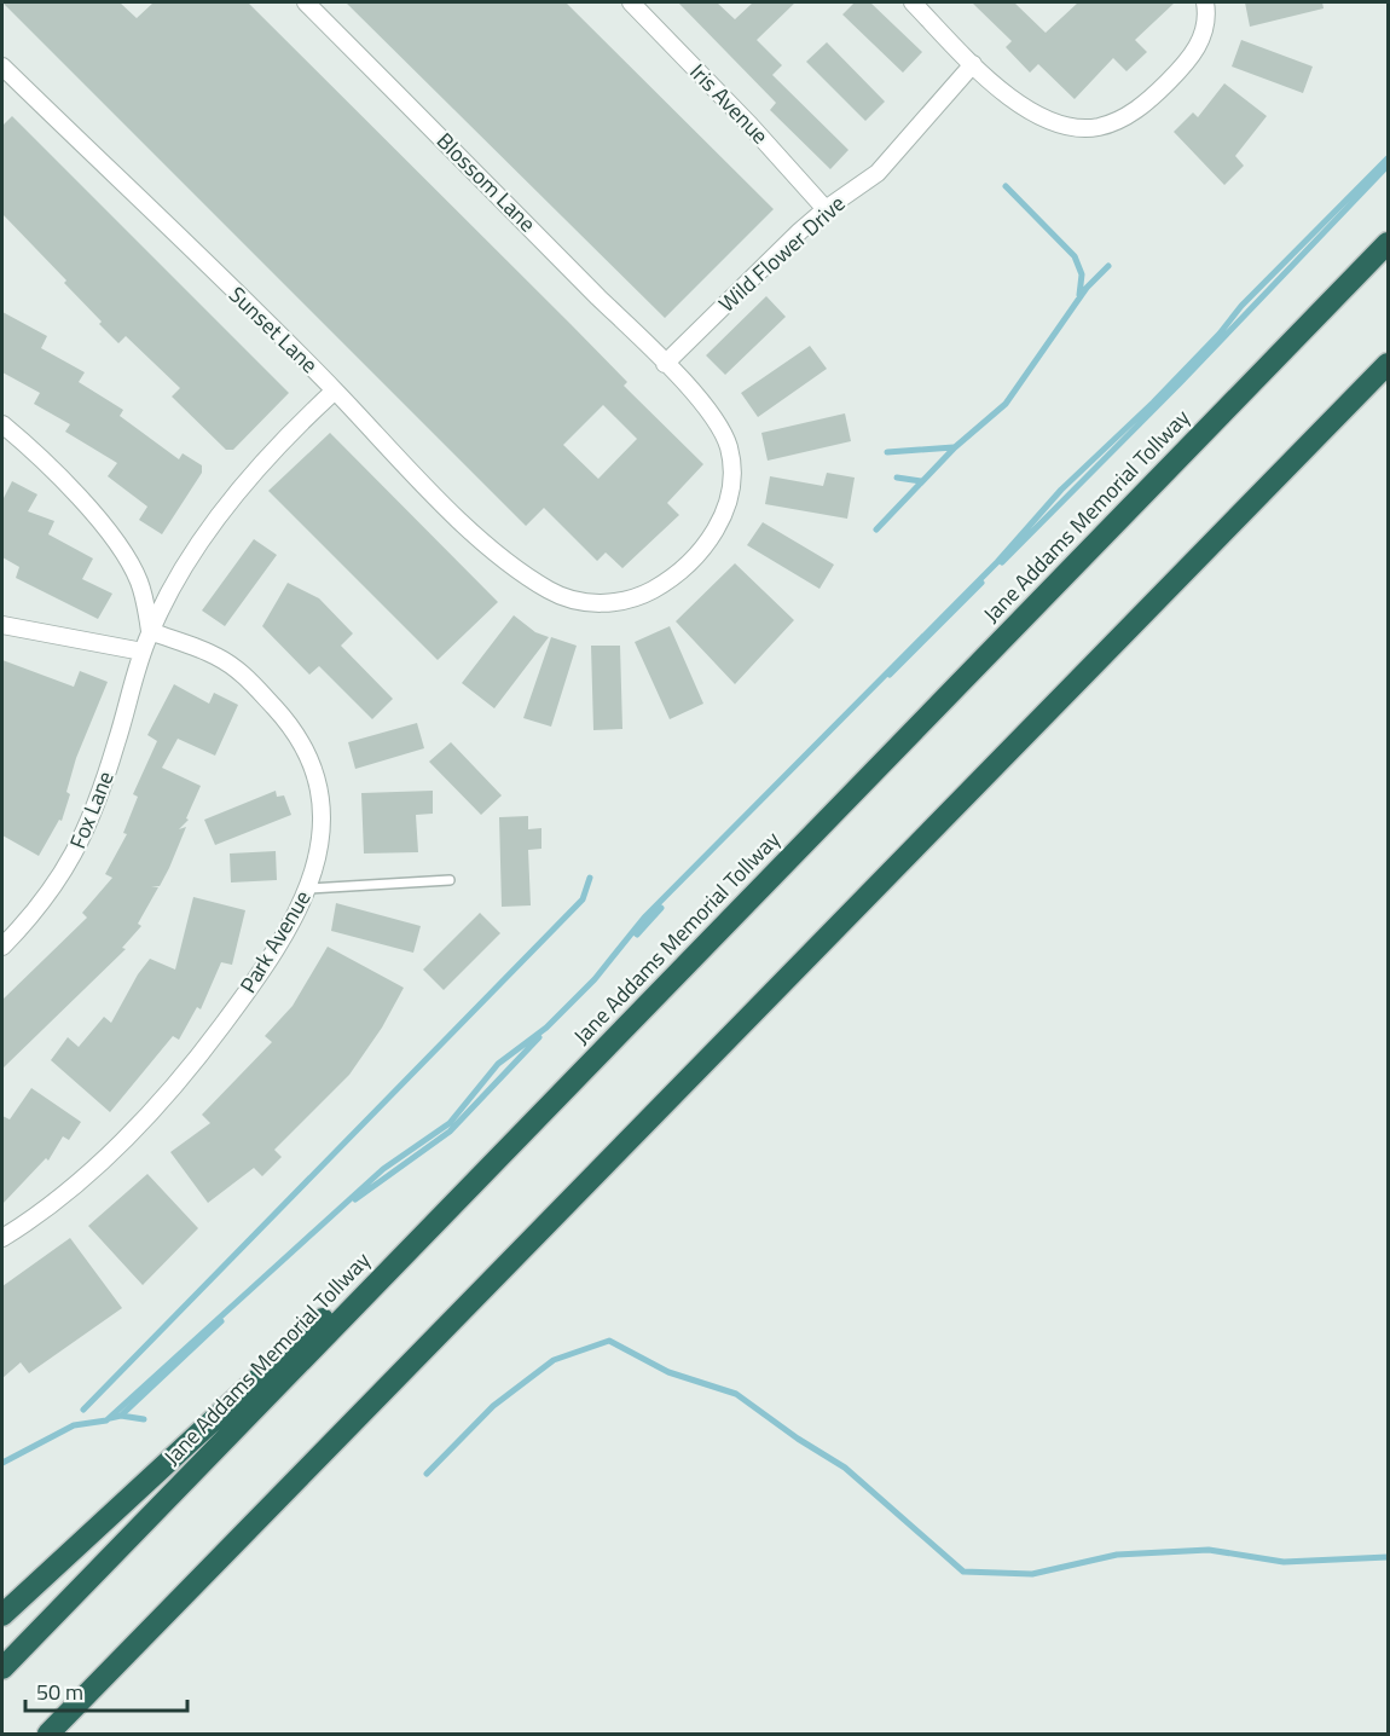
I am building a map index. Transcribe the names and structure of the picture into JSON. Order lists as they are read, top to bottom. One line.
{"streets":{"highway":["Jane Addams Memorial Tollway"],"street":["Iris Avenue","Blossom Lane","Wild Flower Drive","Sunset Lane","Fox Lane","Park Avenue"]},"crossings":[["Iris Avenue","Wild Flower Drive"],["Blossom Lane","Wild Flower Drive"],["Blossom Lane","Sunset Lane"],["Wild Flower Drive","Sunset Lane"]],"scale_bar":"50 m"}
